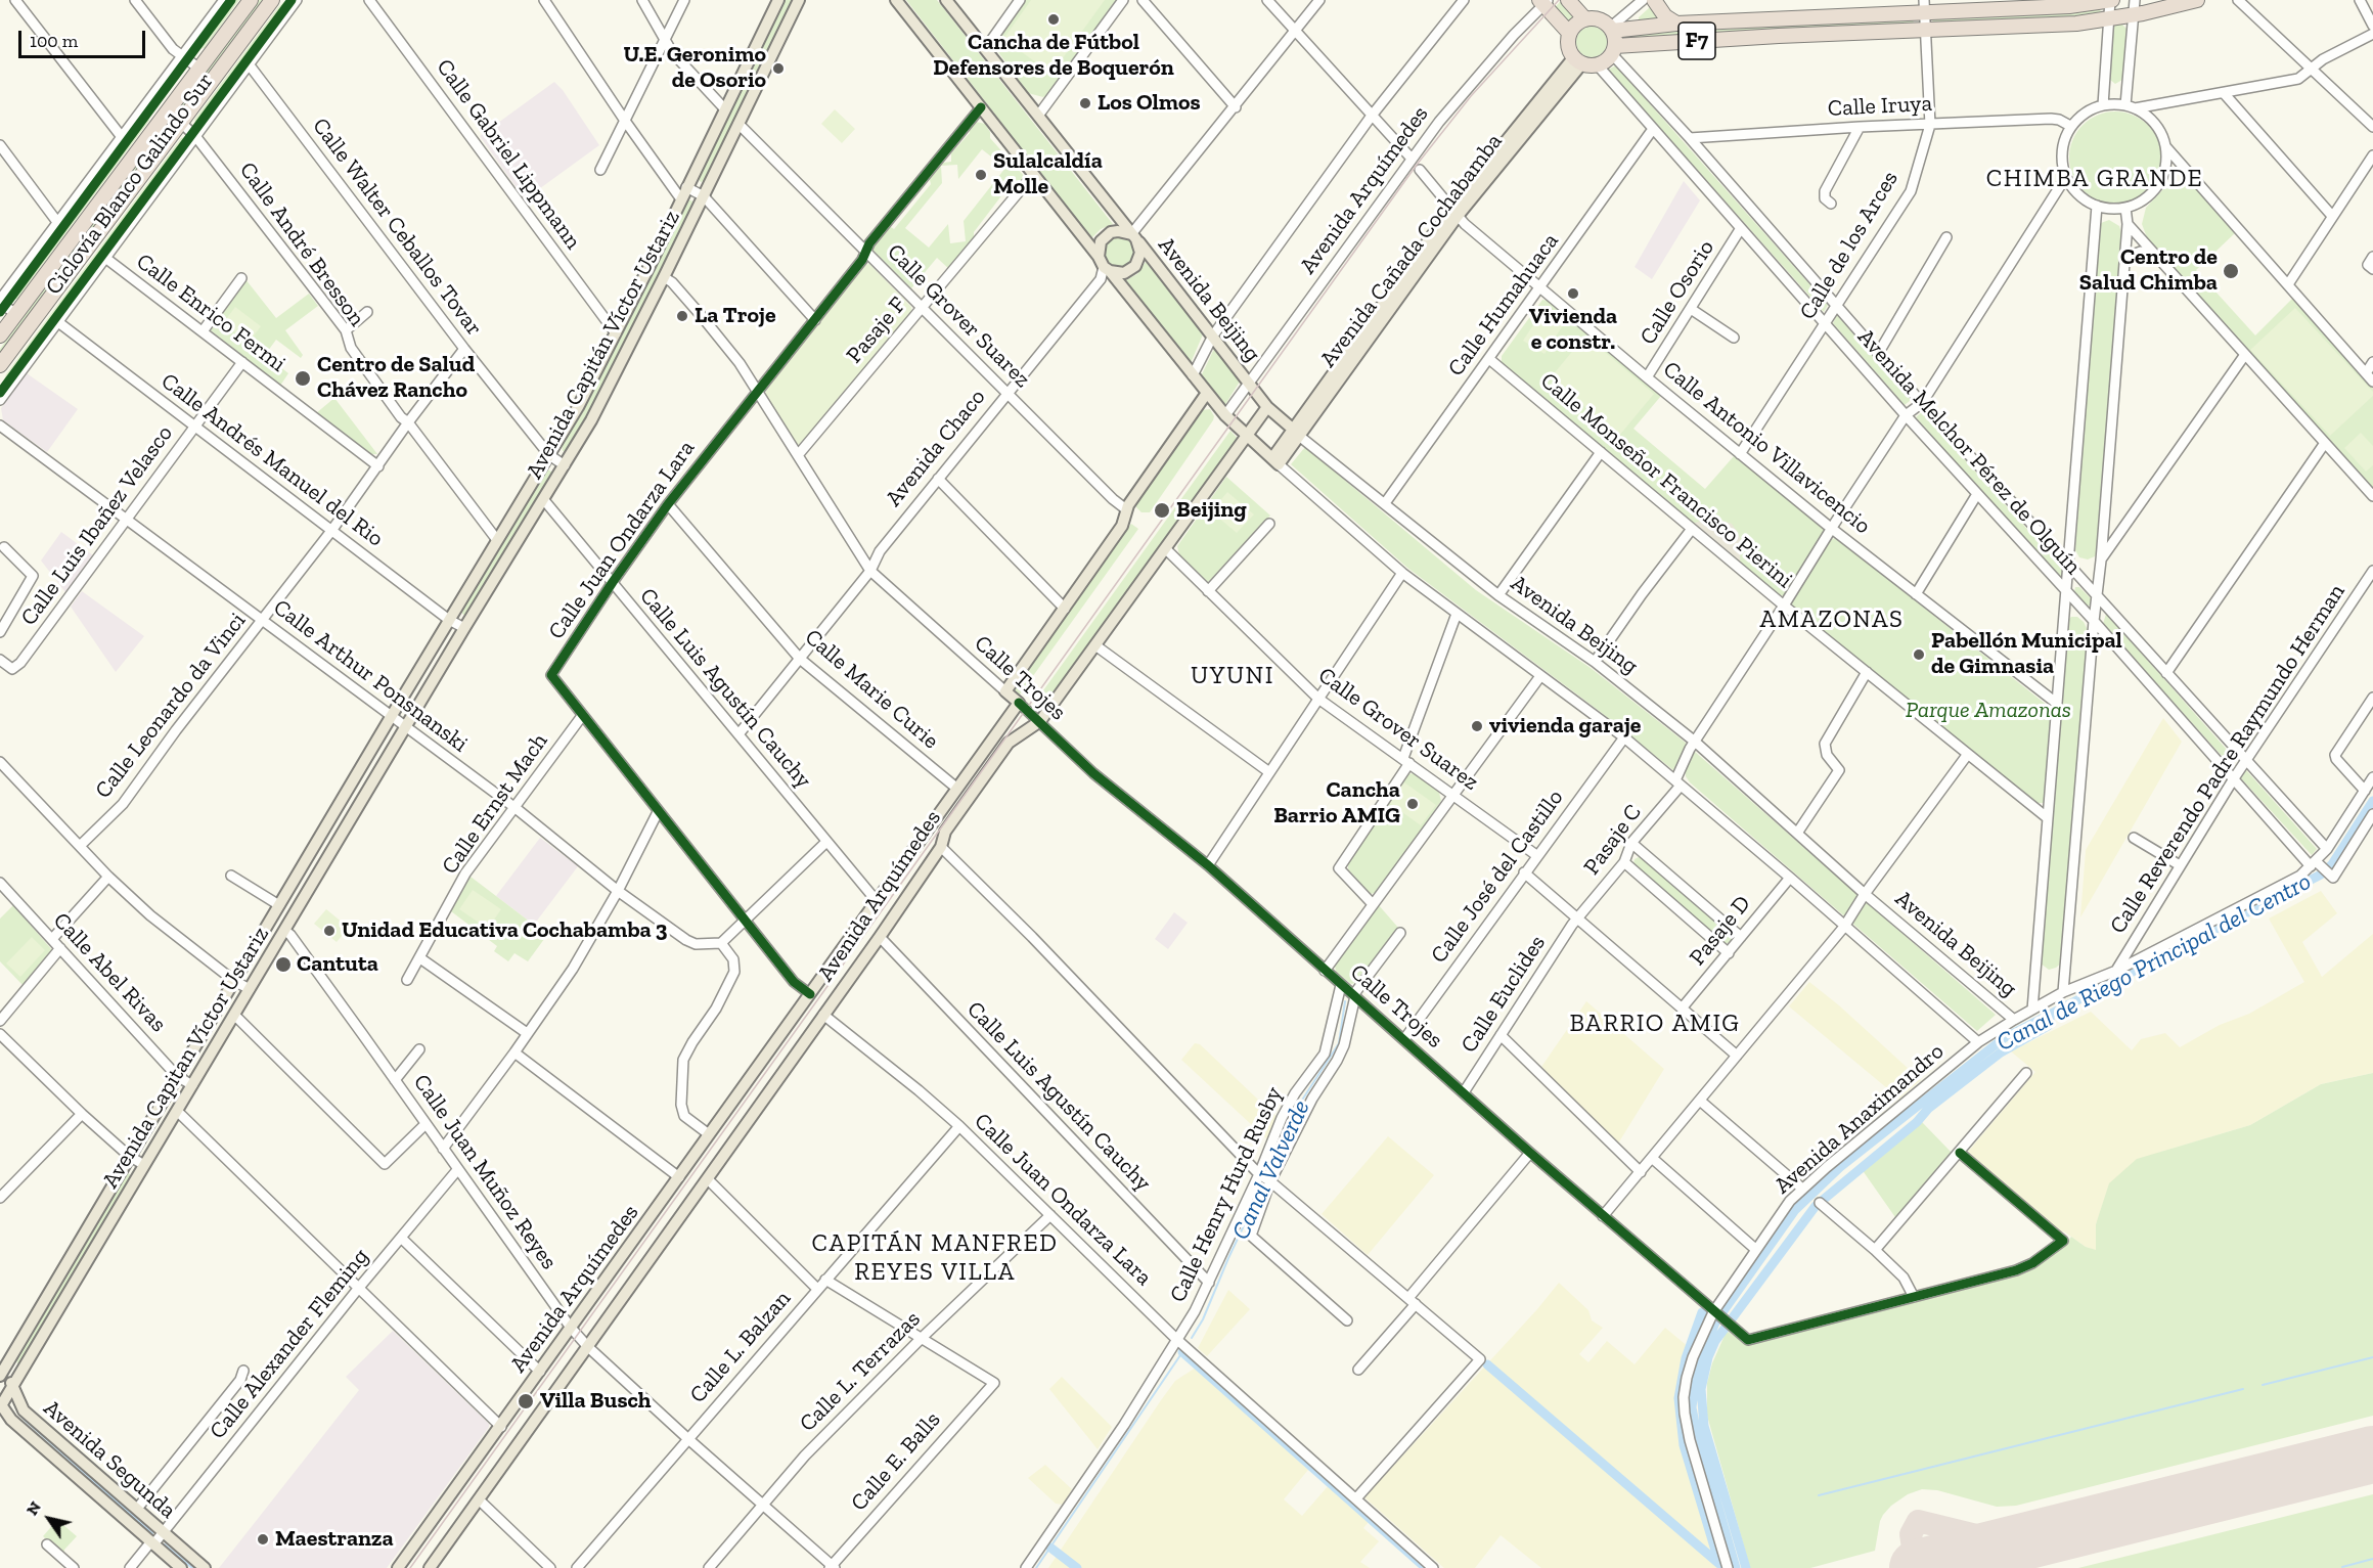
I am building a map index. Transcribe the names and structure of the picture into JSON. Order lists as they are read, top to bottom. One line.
{"streets":{"highway":["F7"],"main road":["Avenida Arquímedes","Avenida Cañada Cochabamba","Avenida Beijing","Avenida Capitán Víctor Ustariz","Calle Trojes","Avenida Capitan Víctor Ustariz","Avenida Segunda"],"street":["Calle Iruya","Calle Gabriel Lippmann","Calle Walter Ceballos Tovar","Calle André Bresson","Calle de los Arces","Calle Osorio","Calle Humahuaca","Calle Enrico Fermi","Calle Grover Suarez","Pasaje F","Avenida Chaco","Calle Antonio Villavicencio","Avenida Melchor Pérez de Olguín","Calle Andrés Manuel del Rio","Calle Monseñor Francisco Pierini","Calle Luis Ibañez Velasco","Calle Juan Ondarza Lara","Calle Arthur Ponsnanski","Calle Luis Agustín Cauchy","Calle Marie Curie","Calle Leonardo da Vinci","Calle Reverendo Padre Raymundo Herman","Calle Ernst Mach","Pasaje C","Calle José del Castillo","Pasaje D","Calle Abel Rivas","Calle Euclides","Avenida Anaximandro","Calle Juan Muñoz Reyes","Calle Henry Hurd Rusby","Calle Alexander Fleming","Calle L. Balzan","Calle L. Terrazas","Calle E. Balls"],"cycle path":["Ciclovía Blanco Galindo Sur"]},"crossings":[["F7","Calle de los Arces"],["F7","Avenida Cañada Cochabamba"],["F7","Avenida Melchor Pérez de Olguín"],["Calle Iruya","Calle de los Arces"],["Calle Iruya","Avenida Melchor Pérez de Olguín"],["Calle Gabriel Lippmann","Avenida Capitán Víctor Ustariz"],["Avenida Arquímedes","Avenida Beijing"],["Avenida Arquímedes","Calle Grover Suarez"],["Avenida Arquímedes","Calle Juan Ondarza Lara"],["Avenida Arquímedes","Calle Trojes"],["Avenida Arquímedes","Calle Luis Agustín Cauchy"],["Avenida Arquímedes","Calle Marie Curie"],["Avenida Arquímedes","Calle Juan Muñoz Reyes"],["Calle Walter Ceballos Tovar","Avenida Capitán Víctor Ustariz"],["Calle Walter Ceballos Tovar","Calle Leonardo da Vinci"],["Calle André Bresson","Avenida Capitán Víctor Ustariz"],["Calle André Bresson","Calle Leonardo da Vinci"],["Calle de los Arces","Calle Antonio Villavicencio"],["Calle de los Arces","Avenida Melchor Pérez de Olguín"],["Avenida Cañada Cochabamba","Avenida Beijing"],["Avenida Cañada Cochabamba","Calle Antonio Villavicencio"],["Avenida Cañada Cochabamba","Avenida Melchor Pérez de Olguín"],["Calle Osorio","Calle Antonio Villavicencio"],["Calle Osorio","Avenida Melchor Pérez de Olguín"],["Avenida Beijing","Calle Humahuaca"],["Avenida Beijing","Avenida Chaco"],["Avenida Beijing","Pasaje C"],["Avenida Beijing","Avenida Anaximandro"],["Calle Humahuaca","Calle Antonio Villavicencio"],["Calle Humahuaca","Avenida Melchor Pérez de Olguín"],["Calle Humahuaca","Calle Monseñor Francisco Pierini"],["Calle Enrico Fermi","Calle Luis Ibañez Velasco"],["Calle Enrico Fermi","Calle Leonardo da Vinci"],["Calle Grover Suarez","Pasaje F"],["Calle Grover Suarez","Avenida Capitán Víctor Ustariz"],["Calle Grover Suarez","Avenida Chaco"],["Calle Grover Suarez","Calle Juan Ondarza Lara"],["Calle Grover Suarez","Calle José del Castillo"],["Pasaje F","Calle Trojes"],["Avenida Capitán Víctor Ustariz","Calle Andrés Manuel del Rio"],["Avenida Capitán Víctor Ustariz","Calle Arthur Ponsnanski"],["Avenida Capitán Víctor Ustariz","Calle Trojes"],["Avenida Capitán Víctor Ustariz","Calle Luis Agustín Cauchy"],["Avenida Capitán Víctor Ustariz","Avenida Capitan Víctor Ustariz"],["Avenida Chaco","Calle Trojes"],["Avenida Chaco","Calle Luis Agustín Cauchy"],["Avenida Chaco","Calle Marie Curie"],["Calle Antonio Villavicencio","Pasaje C"],["Avenida Melchor Pérez de Olguín","Calle Reverendo Padre Raymundo Herman"],["Avenida Melchor Pérez de Olguín","Pasaje C"],["Avenida Melchor Pérez de Olguín","Avenida Anaximandro"],["Calle Andrés Manuel del Rio","Calle Luis Ibañez Velasco"],["Calle Andrés Manuel del Rio","Calle Leonardo da Vinci"],["Calle Monseñor Francisco Pierini","Pasaje C"],["Calle Luis Ibañez Velasco","Calle Arthur Ponsnanski"],["Calle Juan Ondarza Lara","Calle Trojes"],["Calle Juan Ondarza Lara","Calle Luis Agustín Cauchy"],["Calle Juan Ondarza Lara","Calle Marie Curie"],["Calle Juan Ondarza Lara","Calle Ernst Mach"],["Calle Juan Ondarza Lara","Calle Henry Hurd Rusby"],["Calle Juan Ondarza Lara","Calle L. Balzan"],["Calle Juan Ondarza Lara","Calle L. Terrazas"],["Calle Arthur Ponsnanski","Calle Leonardo da Vinci"],["Calle Arthur Ponsnanski","Calle Ernst Mach"],["Calle Arthur Ponsnanski","Avenida Capitan Víctor Ustariz"],["Calle Trojes","Calle José del Castillo"],["Calle Trojes","Calle Euclides"],["Calle Trojes","Avenida Anaximandro"],["Calle Trojes","Calle Henry Hurd Rusby"],["Calle Luis Agustín Cauchy","Calle Henry Hurd Rusby"],["Calle Reverendo Padre Raymundo Herman","Avenida Anaximandro"],["Pasaje C","Calle Euclides"],["Calle Abel Rivas","Avenida Capitan Víctor Ustariz"],["Avenida Capitan Víctor Ustariz","Calle Juan Muñoz Reyes"],["Avenida Capitan Víctor Ustariz","Avenida Segunda"],["Calle Juan Muñoz Reyes","Calle Alexander Fleming"],["Calle Juan Muñoz Reyes","Calle L. Balzan"],["Calle Juan Muñoz Reyes","Calle L. Terrazas"],["Calle Juan Muñoz Reyes","Calle E. Balls"],["Calle Alexander Fleming","Avenida Segunda"],["Calle L. Terrazas","Calle E. Balls"]],"districts":["CHIMBA GRANDE","AMAZONAS","UYUNI","BARRIO AMIG","CAPITÁN MANFRED REYES VILLA"],"water":["Canal de Riego Principal del Centro","Canal Valverde"],"parks":["Parque Amazonas"],"places":["Cancha de Fútbol Defensores de Boquerón","U.E. Geronimo de Osorio","Los Olmos","Sulalcaldía Molle","Centro de Salud Chimba","Vivienda e constr.","La Troje","Centro de Salud Chávez Rancho","Beijing","Pabellón Municipal de Gimnasia","vivienda garaje","Cancha Barrio AMIG","Unidad Educativa Cochabamba 3","Cantuta","Villa Busch","Maestranza"],"scale_bar":"100 m","north":"top left"}
